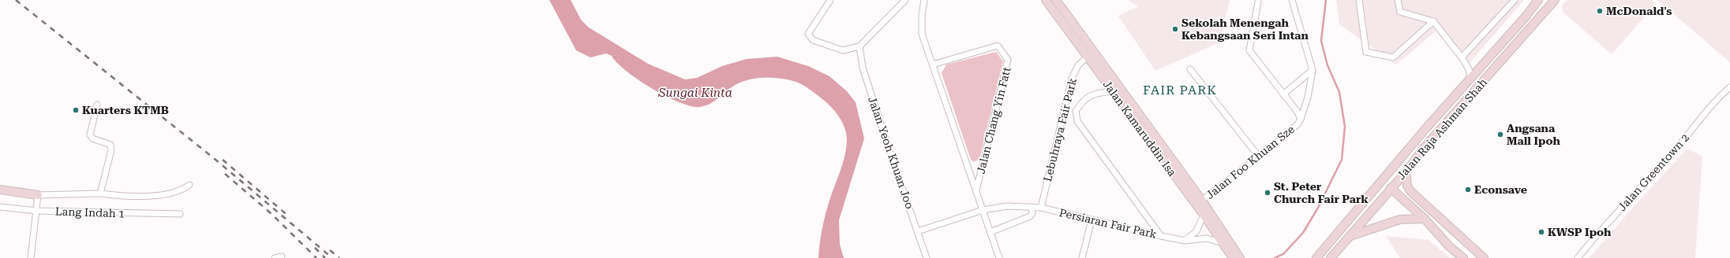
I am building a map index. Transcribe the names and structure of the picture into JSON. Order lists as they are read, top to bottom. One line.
{"streets":{"main road":["Jalan Kamaruddin Isa","Jalan Raja Ashman Shah"],"street":["Jalan Chang Yin Fatt","Lebuhraya Fair Park","Jalan Yeoh Khuan Joo","Jalan Foo Khuan Sze","Jalan Greentown 2","Lang Indah 1","Persiaran Fair Park"]},"crossings":[["Jalan Chang Yin Fatt","Persiaran Fair Park"],["Jalan Kamaruddin Isa","Lebuhraya Fair Park"],["Jalan Kamaruddin Isa","Jalan Foo Khuan Sze"],["Jalan Kamaruddin Isa","Persiaran Fair Park"],["Lebuhraya Fair Park","Persiaran Fair Park"],["Jalan Yeoh Khuan Joo","Persiaran Fair Park"]],"districts":["FAIR PARK"],"water":["Sungai Kinta"],"places":["McDonald's","Sekolah Menengah Kebangsaan Seri Intan","Kuarters KTMB","Angsana Mall Ipoh","Econsave","St. Peter Church Fair Park","KWSP Ipoh"]}
